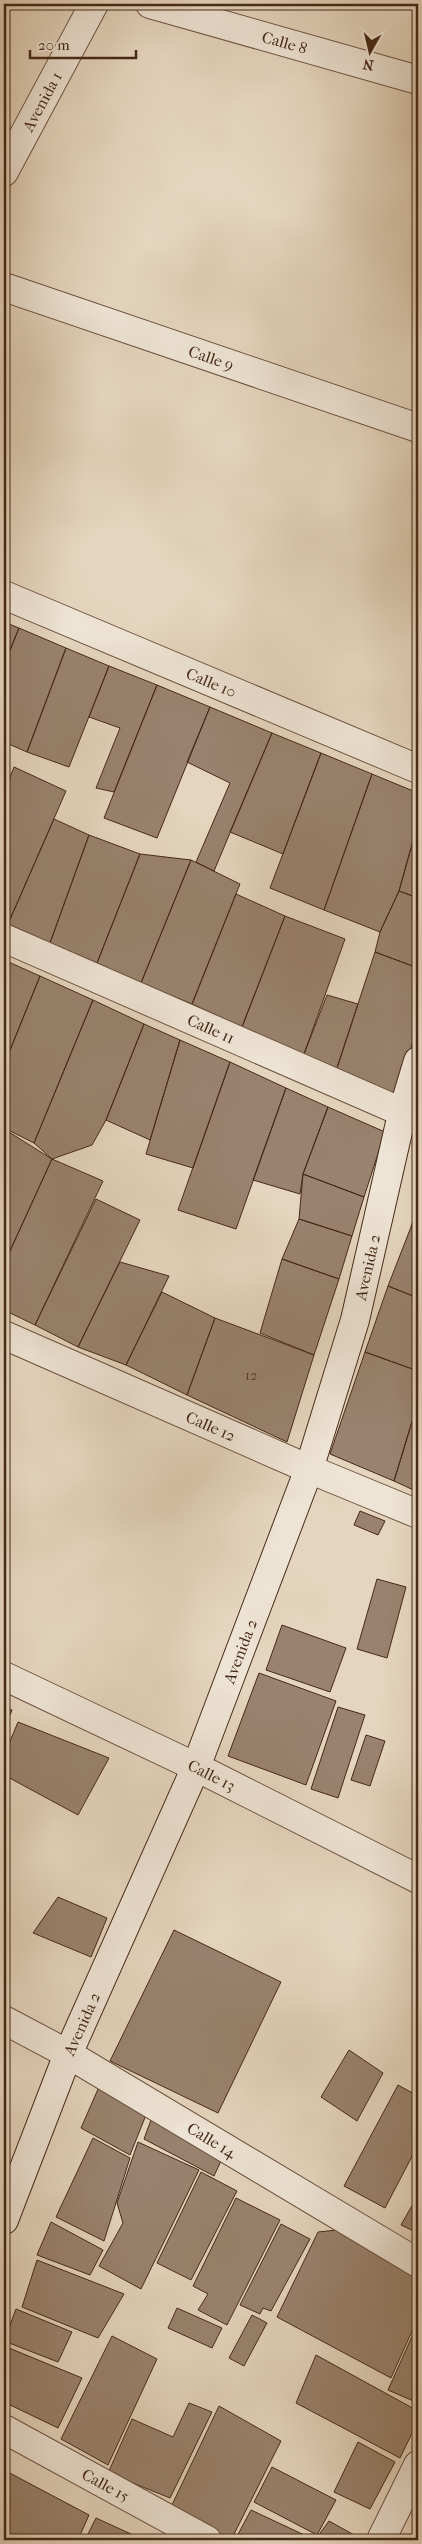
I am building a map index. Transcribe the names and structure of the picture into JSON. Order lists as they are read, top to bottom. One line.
{"streets":{"street":["Calle 8","Avenida 1","Calle 9","Calle 10","Calle 11","Avenida 2","Calle 12","Calle 13","Calle 14","Calle 15"]},"crossings":[["Calle 11","Avenida 2"],["Avenida 2","Calle 12"],["Avenida 2","Calle 13"],["Avenida 2","Calle 14"]],"house_numbers":["12"],"scale_bar":"20 m","north":"bottom"}
